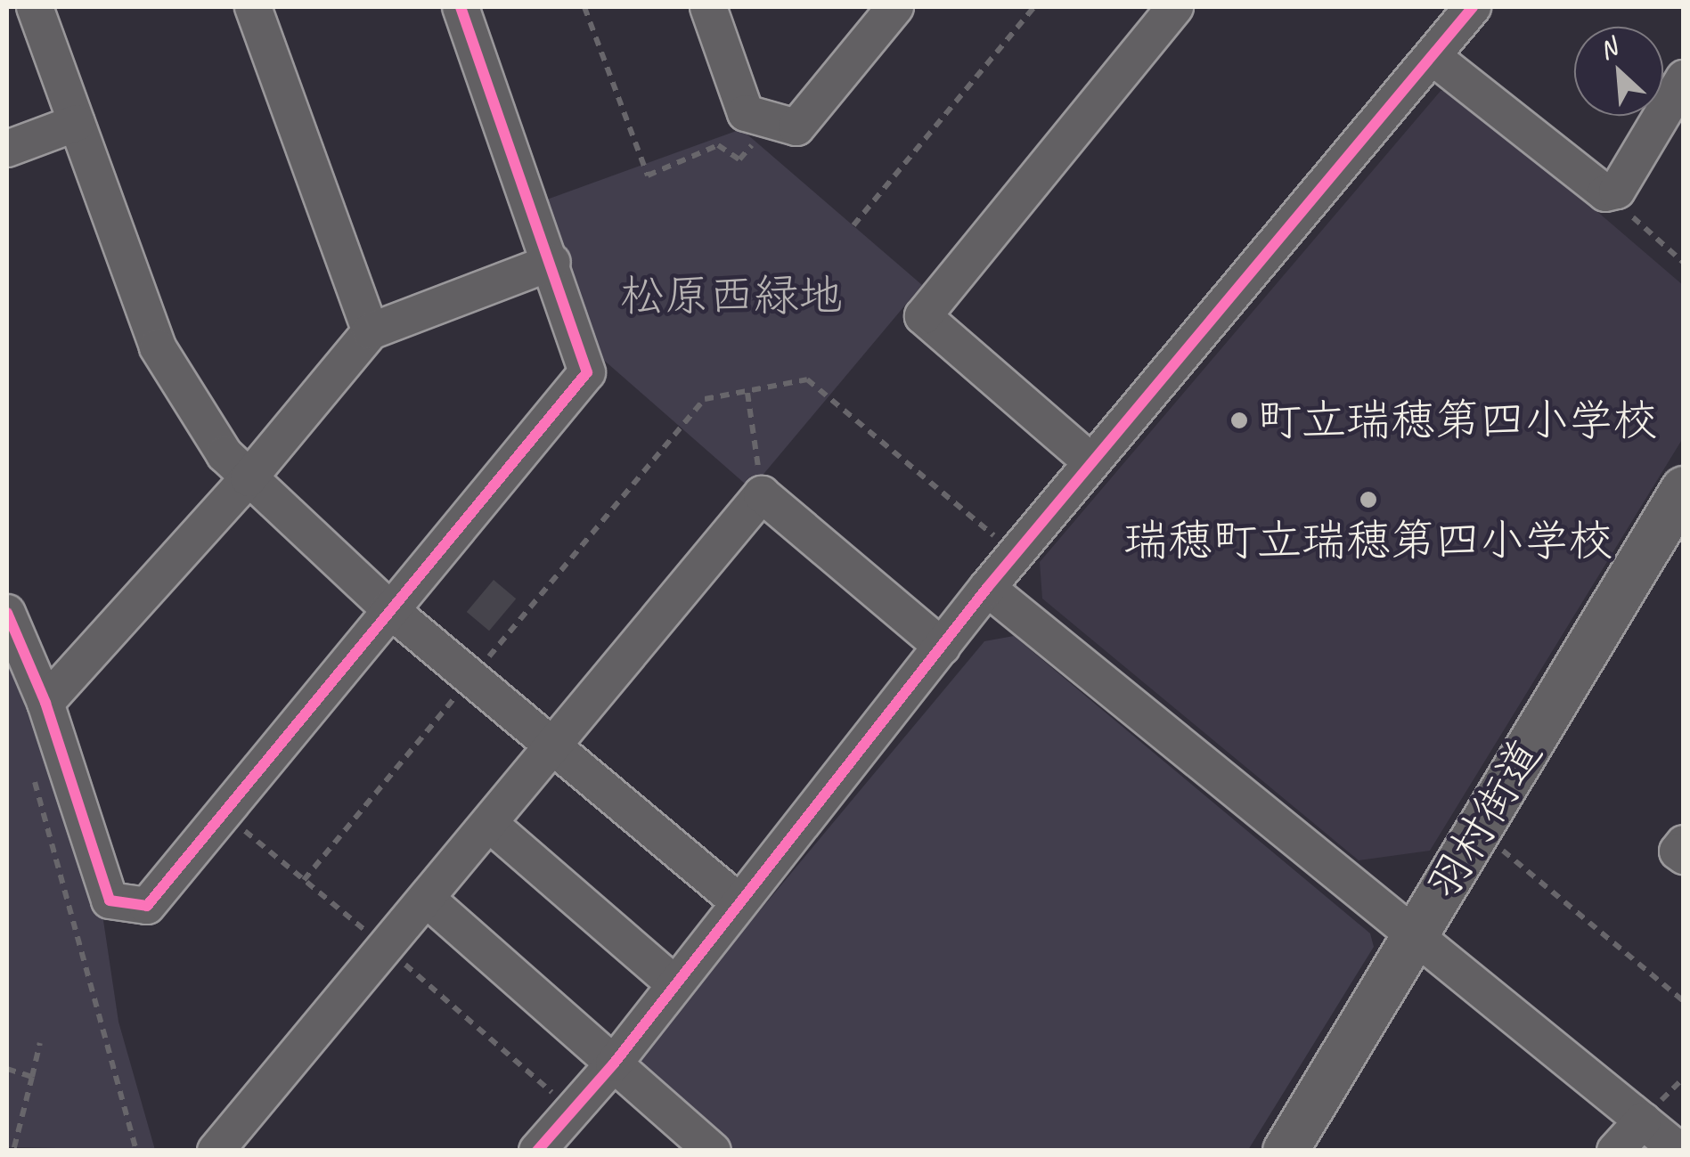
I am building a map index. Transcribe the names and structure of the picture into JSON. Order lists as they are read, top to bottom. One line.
{"streets":{"main road":["羽村街道"]},"parks":["松原西緑地"],"places":["町立瑞穂第四小学校","瑞穂町立瑞穂第四小学校"],"north":"top left"}
